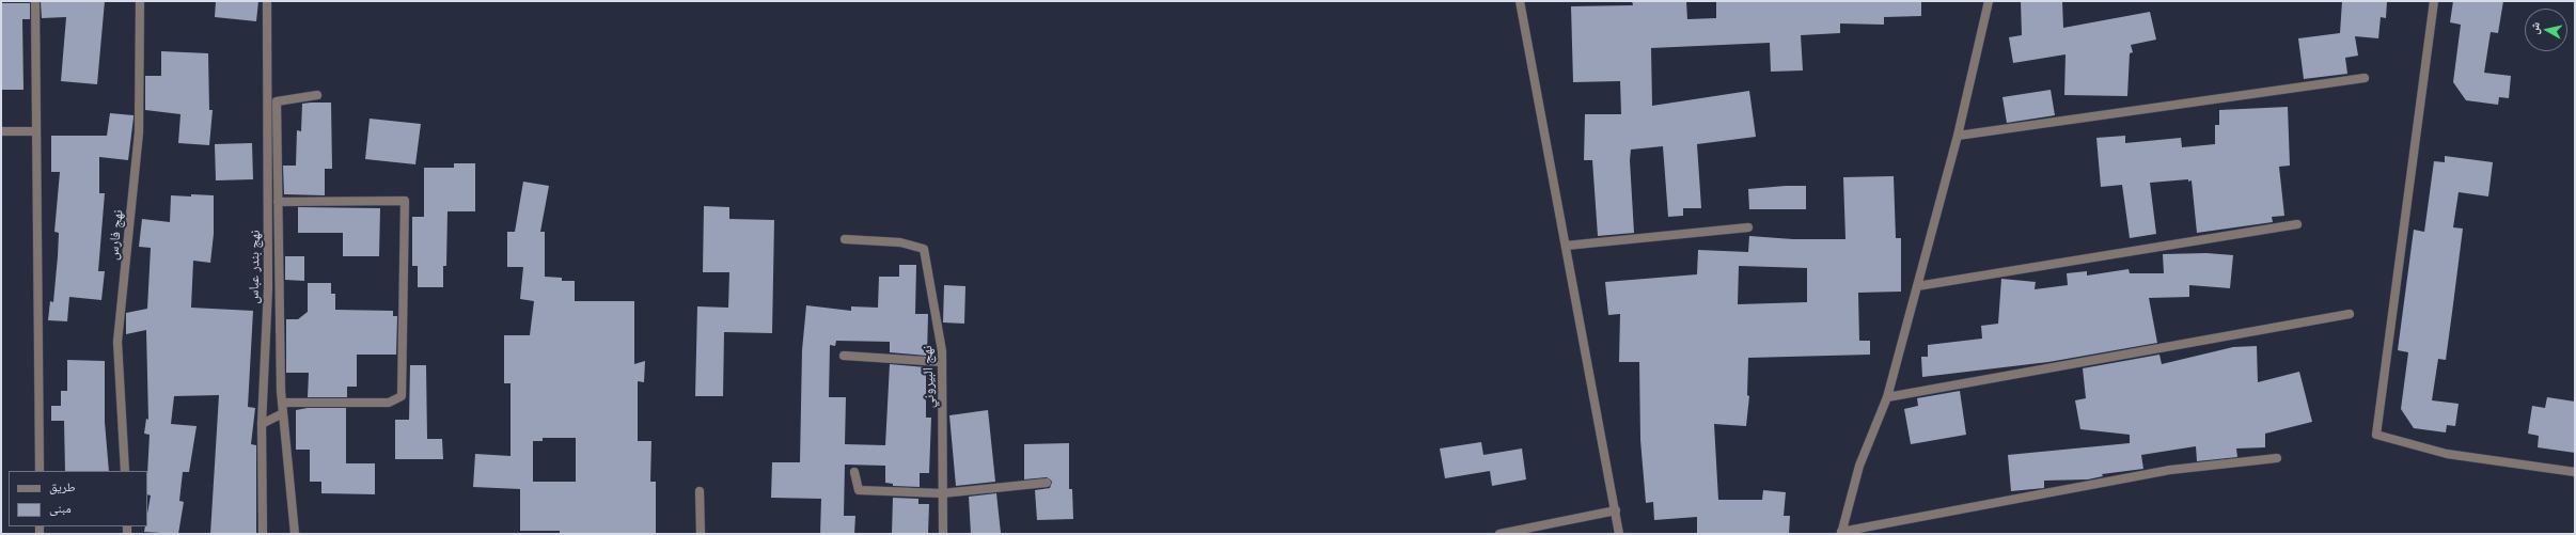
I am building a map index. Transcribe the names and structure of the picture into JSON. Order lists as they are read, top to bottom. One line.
{"streets":{"street":["نهج فارس","نهج بندر عباس","نهج البيروني"]},"legend":["طريق","مبنى"],"north":"left"}
